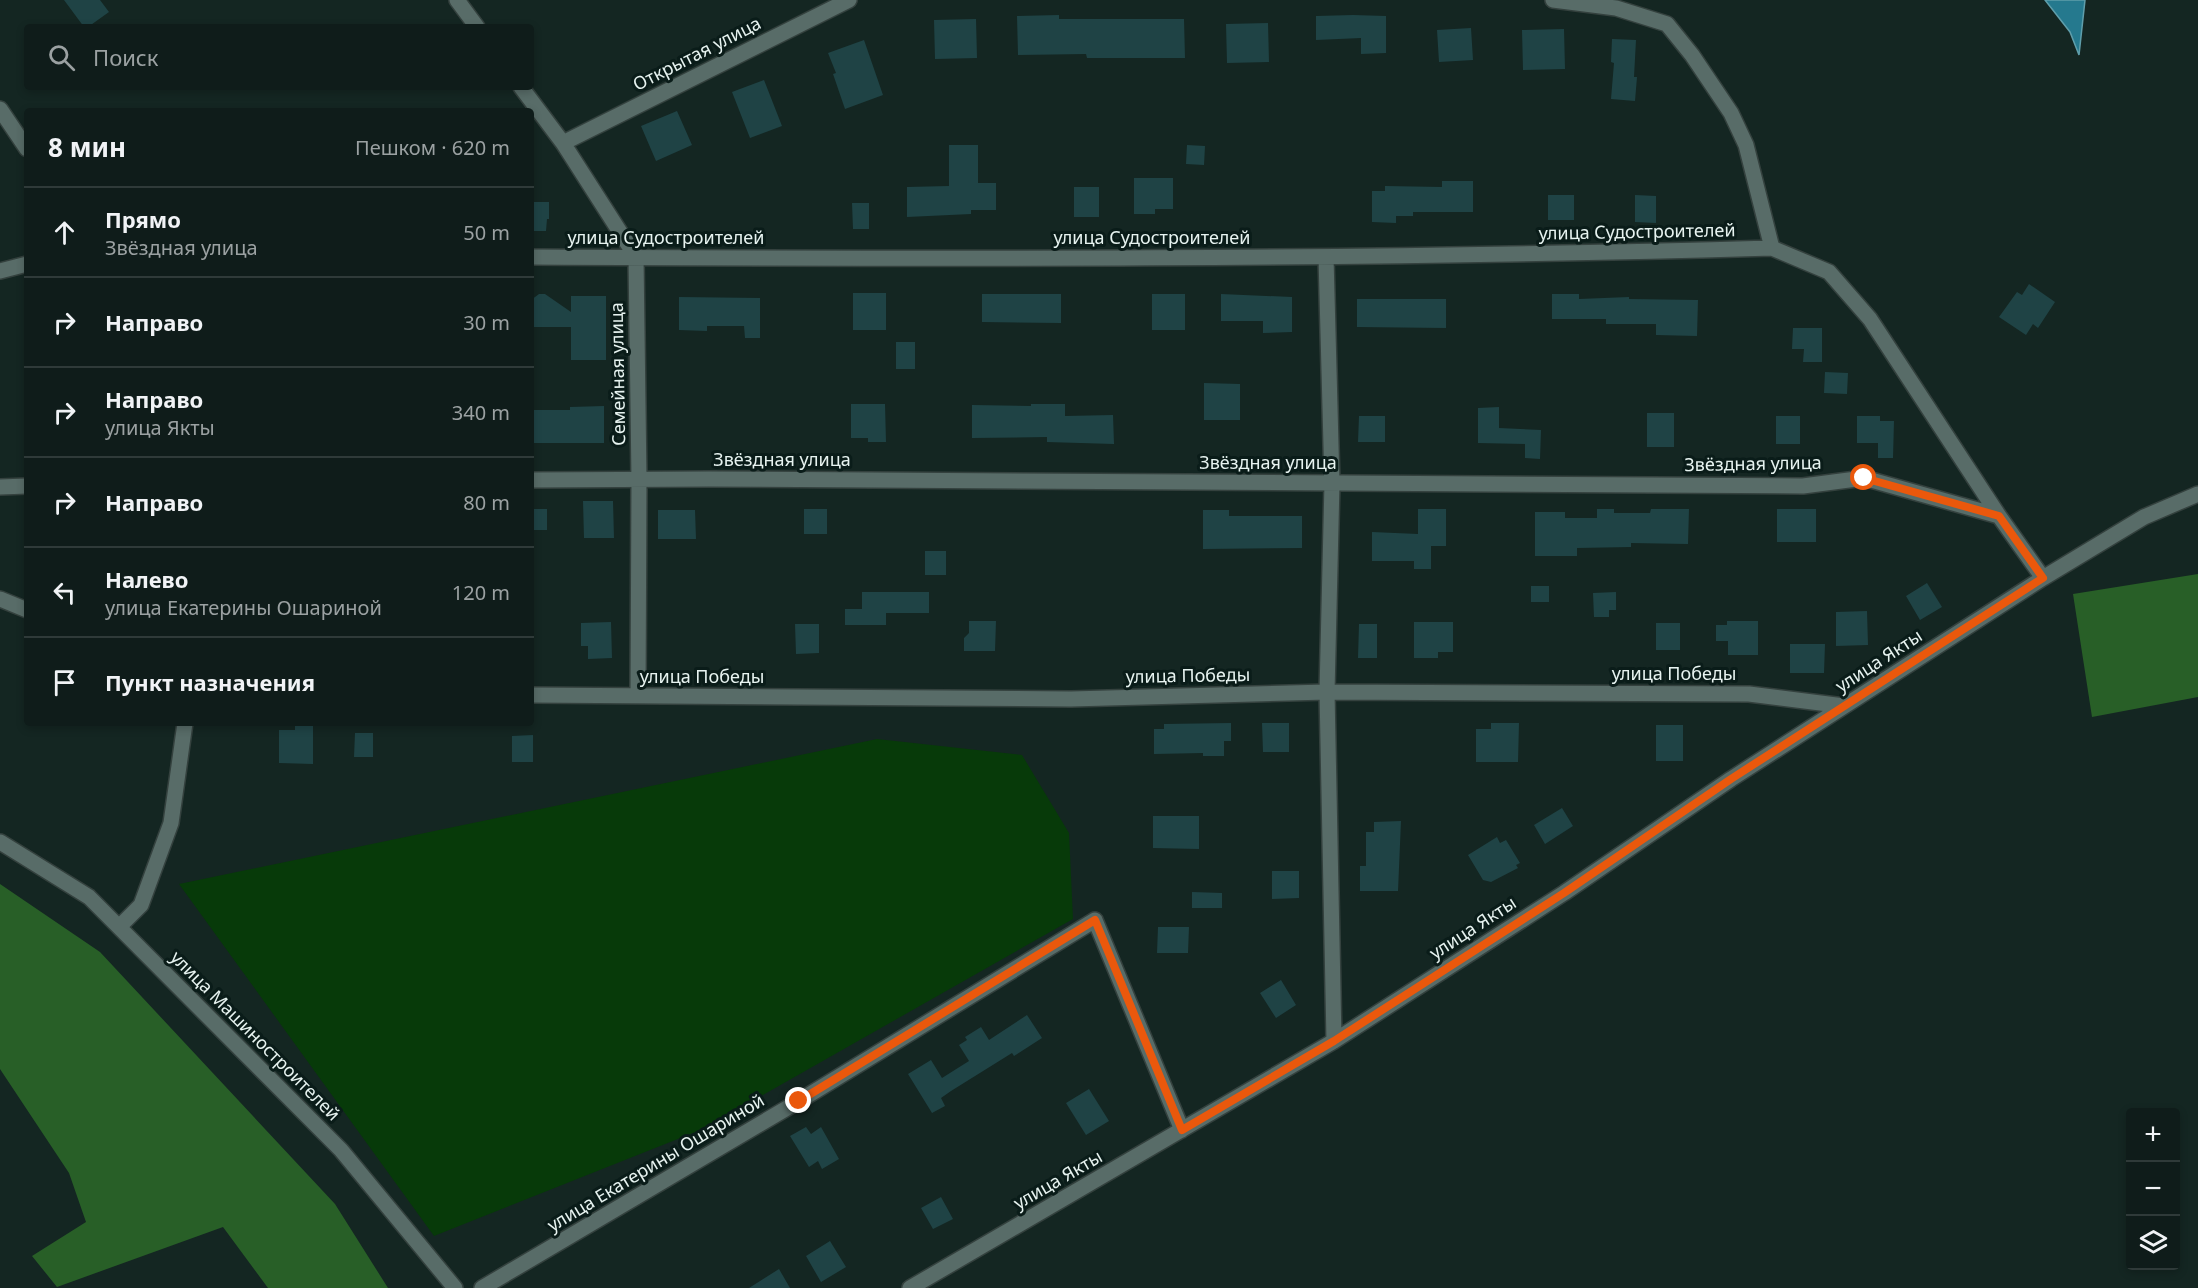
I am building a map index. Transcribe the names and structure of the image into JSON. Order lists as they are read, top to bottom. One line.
{"streets":{"street":["Открытая улица","улица Судостроителей","Семейная улица","Звёздная улица","улица Якты","улица Победы","улица Машиностроителей","улица Екатерины Ошариной"]},"crossings":[["улица Судостроителей","Семейная улица"],["Семейная улица","Звёздная улица"],["Семейная улица","улица Победы"],["улица Якты","улица Победы"],["улица Якты","улица Екатерины Ошариной"]],"page":{"search":"Поиск","heading":["8 мин","Пешком · 620 m"],"list":[["Прямо","Звёздная улица","50 m"],["Направо","30 m"],["Направо","улица Якты","340 m"],["Направо","80 m"],["Налево","улица Екатерины Ошариной","120 m"],"Пункт назначения"],"map_buttons":["+","−"]}}
